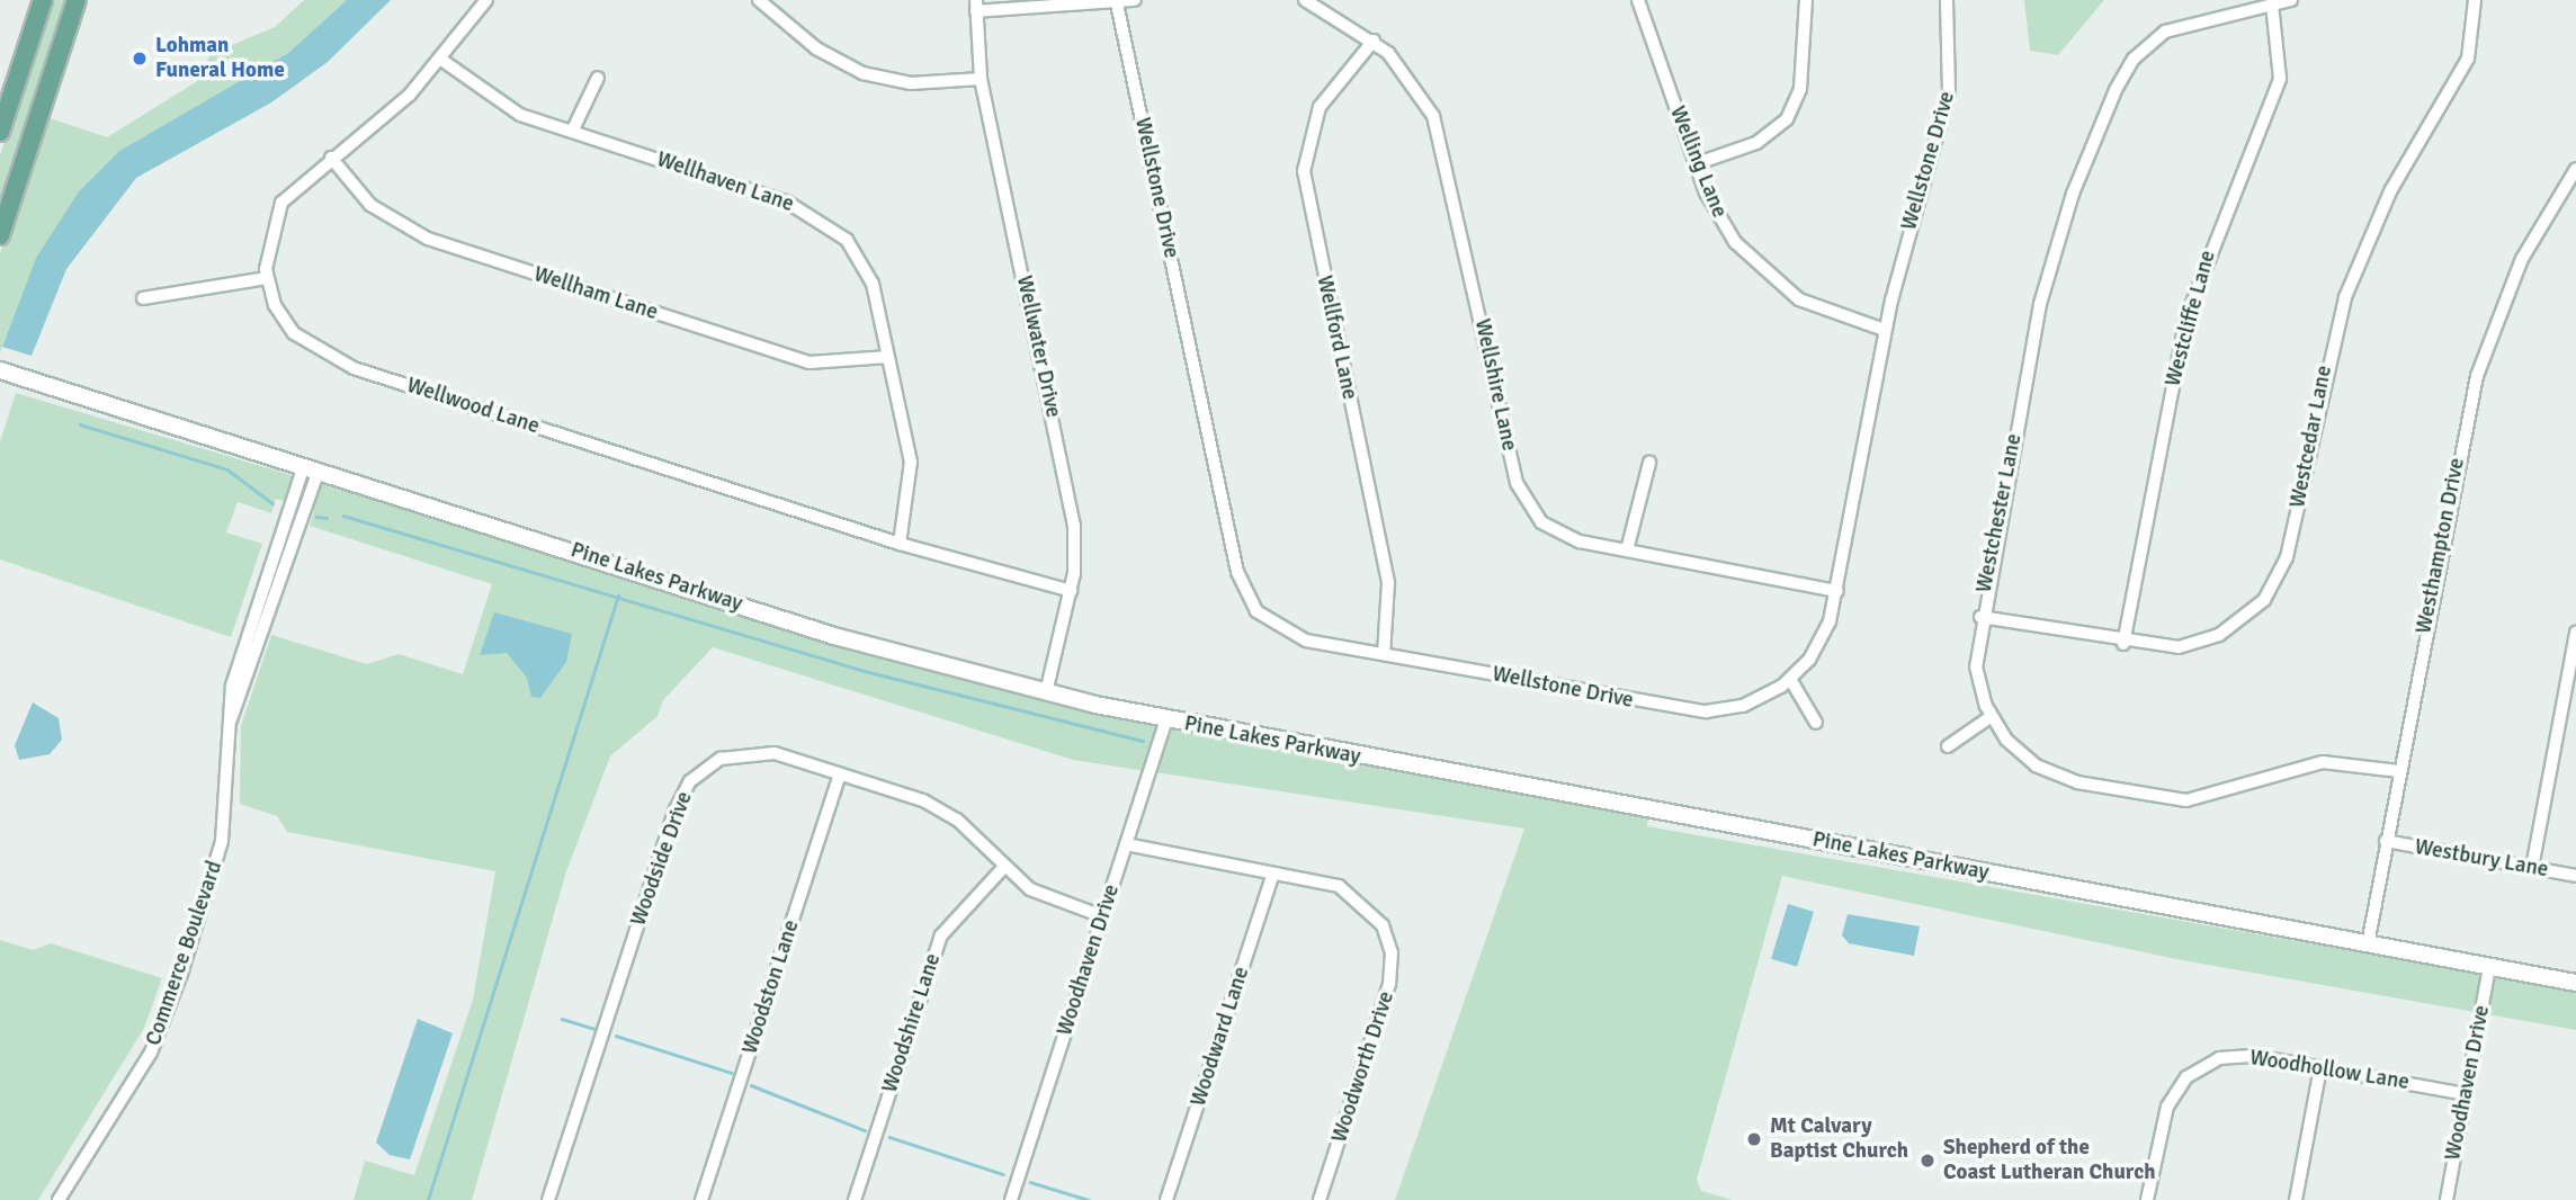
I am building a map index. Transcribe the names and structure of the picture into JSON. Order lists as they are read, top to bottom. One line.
{"streets":{"street":["Wellstone Drive","Welling Lane","Wellhaven Lane","Wellham Lane","Westcliffe Lane","Wellford Lane","Wellwater Drive","Wellshire Lane","Wellwood Lane","Westcedar Lane","Westchester Lane","Westhampton Drive","Pine Lakes Parkway","Woodside Drive","Westbury Lane","Commerce Boulevard","Woodhaven Drive","Woodston Lane","Woodshire Lane","Woodward Lane","Woodworth Drive","Woodhollow Lane"]},"crossings":[["Wellstone Drive","Welling Lane"],["Wellstone Drive","Wellford Lane"],["Wellstone Drive","Wellshire Lane"],["Wellhaven Lane","Wellham Lane"],["Wellhaven Lane","Wellwood Lane"],["Westcliffe Lane","Westcedar Lane"],["Westcliffe Lane","Westchester Lane"],["Wellford Lane","Wellshire Lane"],["Wellwater Drive","Wellwood Lane"],["Wellwater Drive","Pine Lakes Parkway"],["Westcedar Lane","Westchester Lane"],["Westchester Lane","Westhampton Drive"],["Westhampton Drive","Pine Lakes Parkway"],["Westhampton Drive","Westbury Lane"],["Pine Lakes Parkway","Commerce Boulevard"],["Pine Lakes Parkway","Woodhaven Drive"],["Woodside Drive","Woodhaven Drive"],["Woodside Drive","Woodston Lane"],["Woodside Drive","Woodshire Lane"],["Woodhaven Drive","Woodworth Drive"],["Woodhaven Drive","Woodhollow Lane"],["Woodward Lane","Woodworth Drive"]],"places":["Lohman Funeral Home","Mt Calvary Baptist Church","Shepherd of the Coast Lutheran Church"]}
